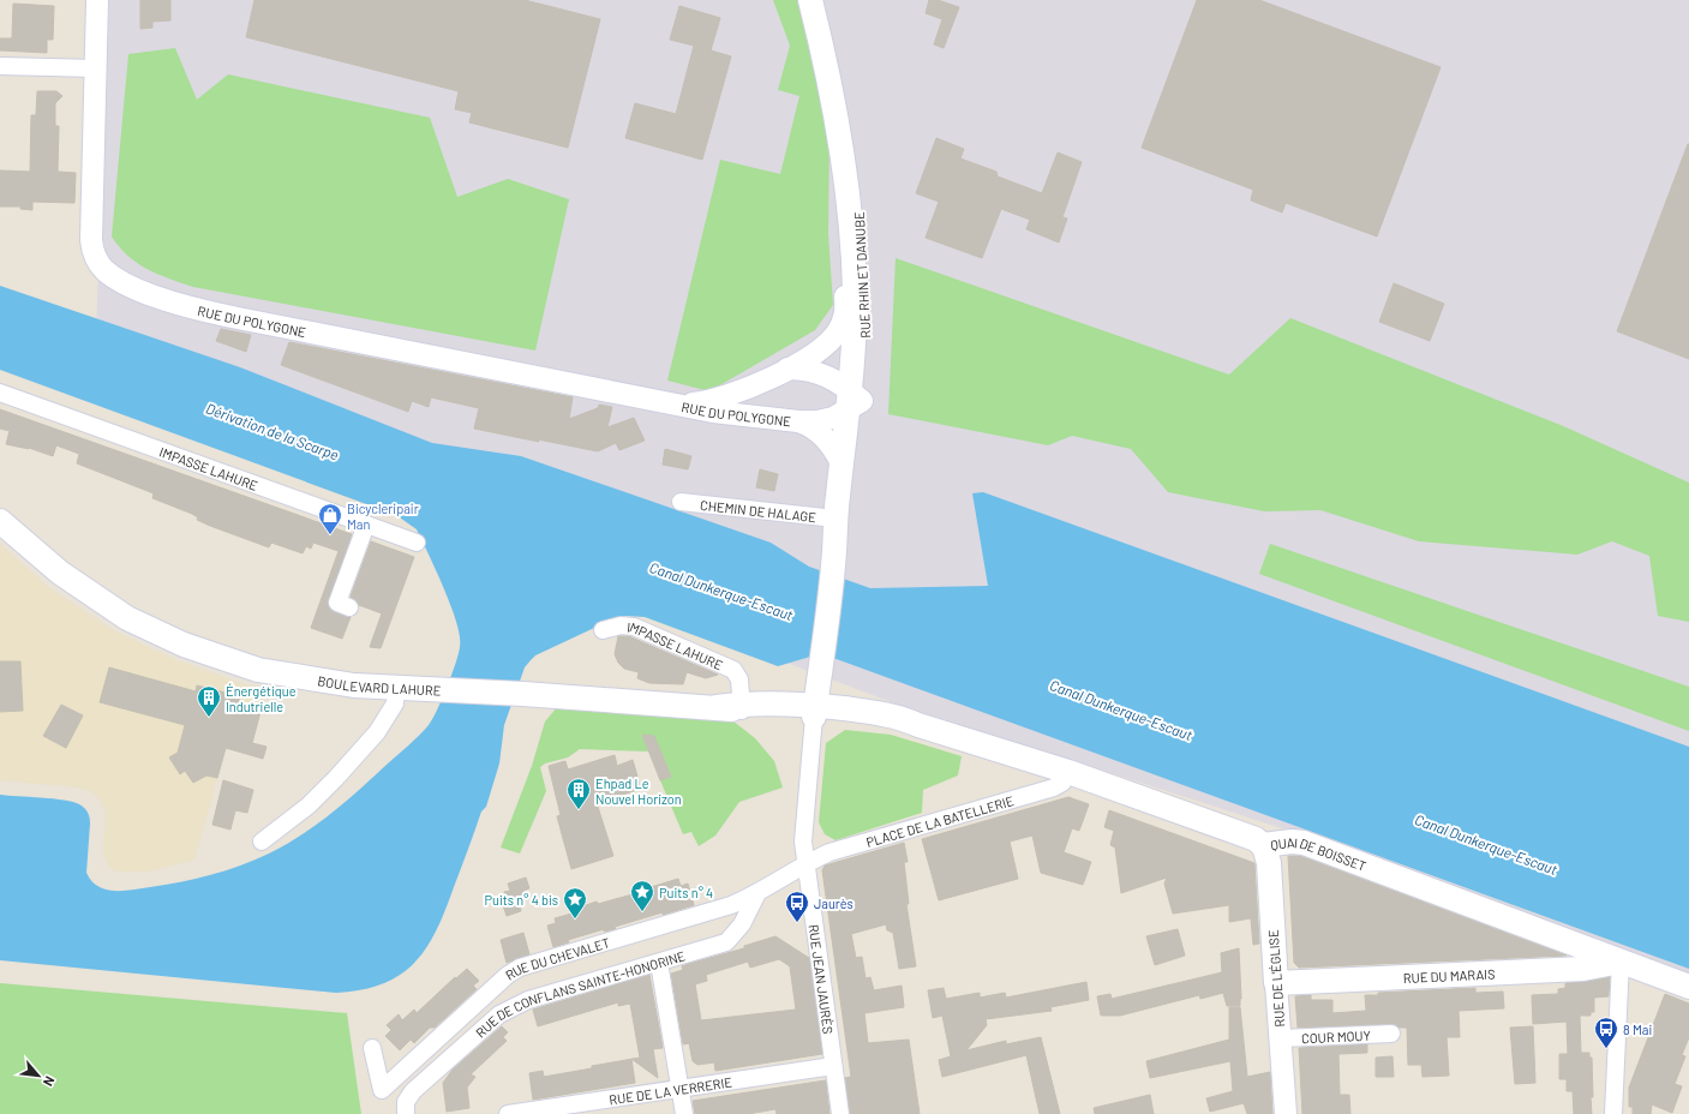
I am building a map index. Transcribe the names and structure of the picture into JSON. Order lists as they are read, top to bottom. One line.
{"streets":{"main road":["RUE RHIN ET DANUBE","BOULEVARD LAHURE","QUAI DE BOISSET","RUE DU MARAIS","RUE JEAN JAURÈS","RUE DE L'ÉGLISE"],"street":["RUE DU POLYGONE","IMPASSE LAHURE","CHEMIN DE HALAGE","PLACE DE LA BATELLERIE","RUE DU CHEVALET","RUE DE CONFLANS SAINTE-HONORINE","COUR MOUY","RUE DE LA VERRERIE"]},"crossings":[["RUE RHIN ET DANUBE","RUE DU POLYGONE"],["RUE RHIN ET DANUBE","CHEMIN DE HALAGE"],["RUE RHIN ET DANUBE","RUE JEAN JAURÈS"],["IMPASSE LAHURE","BOULEVARD LAHURE"],["BOULEVARD LAHURE","QUAI DE BOISSET"],["BOULEVARD LAHURE","RUE JEAN JAURÈS"],["PLACE DE LA BATELLERIE","QUAI DE BOISSET"],["PLACE DE LA BATELLERIE","RUE DU CHEVALET"],["PLACE DE LA BATELLERIE","RUE JEAN JAURÈS"],["QUAI DE BOISSET","RUE DU MARAIS"],["QUAI DE BOISSET","RUE JEAN JAURÈS"],["QUAI DE BOISSET","RUE DE L'ÉGLISE"],["RUE DU CHEVALET","RUE JEAN JAURÈS"],["RUE DU CHEVALET","RUE DE CONFLANS SAINTE-HONORINE"],["RUE DU MARAIS","RUE DE L'ÉGLISE"],["RUE JEAN JAURÈS","RUE DE LA VERRERIE"],["RUE DE L'ÉGLISE","COUR MOUY"]],"water":["Dérivation de la Scarpe","Canal Dunkerque-Escaut"],"places":{"shop":["Bicycleripair Man"],"building":["Énergétique Indutrielle","Ehpad Le Nouvel Horizon"],"place":["Puits n° 4","Puits n° 4 bis"],"bus stop":["Jaurès","8 Mai"]},"north":"bottom right"}
